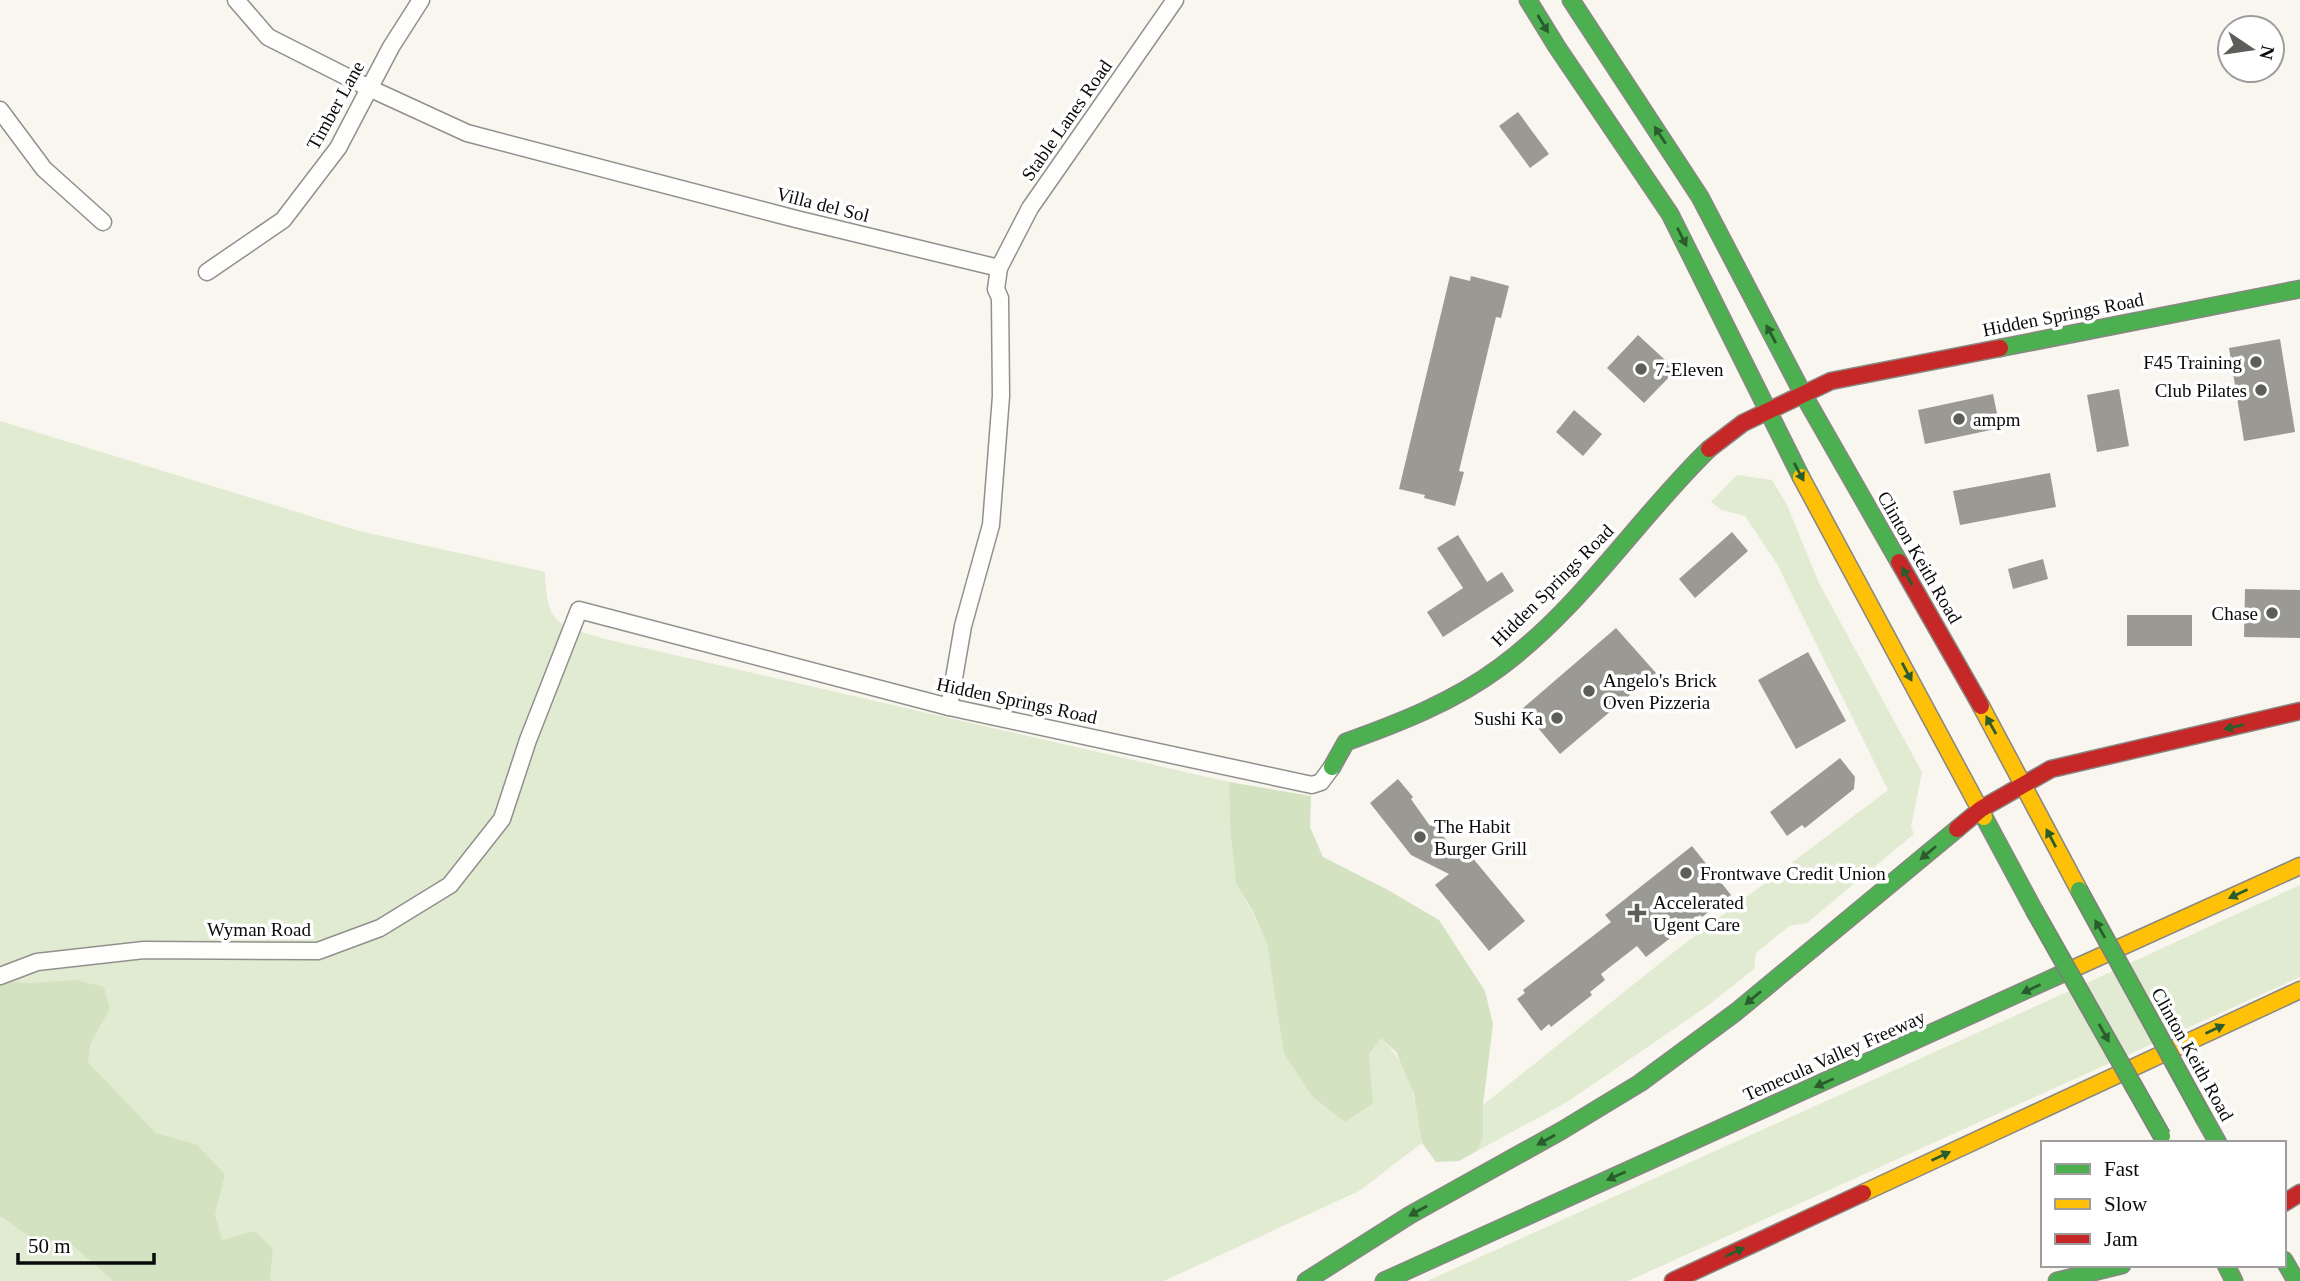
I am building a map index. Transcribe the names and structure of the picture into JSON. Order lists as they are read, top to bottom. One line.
{"streets":{"main road":["Hidden Springs Road","Clinton Keith Road","Temecula Valley Freeway"],"street":["Timber Lane","Stable Lanes Road","Villa del Sol","Wyman Road"]},"crossings":[["Timber Lane","Villa del Sol"],["Stable Lanes Road","Villa del Sol"],["Hidden Springs Road","Clinton Keith Road"],["Hidden Springs Road","Wyman Road"]],"places":{"other":["F45 Training","7-Eleven","Club Pilates","ampm","Chase","Angelo's Brick Oven Pizzeria","Sushi Ka","The Habit Burger Grill","Frontwave Credit Union"],"health":["Accelerated Ugent Care"]},"legend":["Fast","Slow","Jam"],"scale_bar":"50 m","north":"right"}
